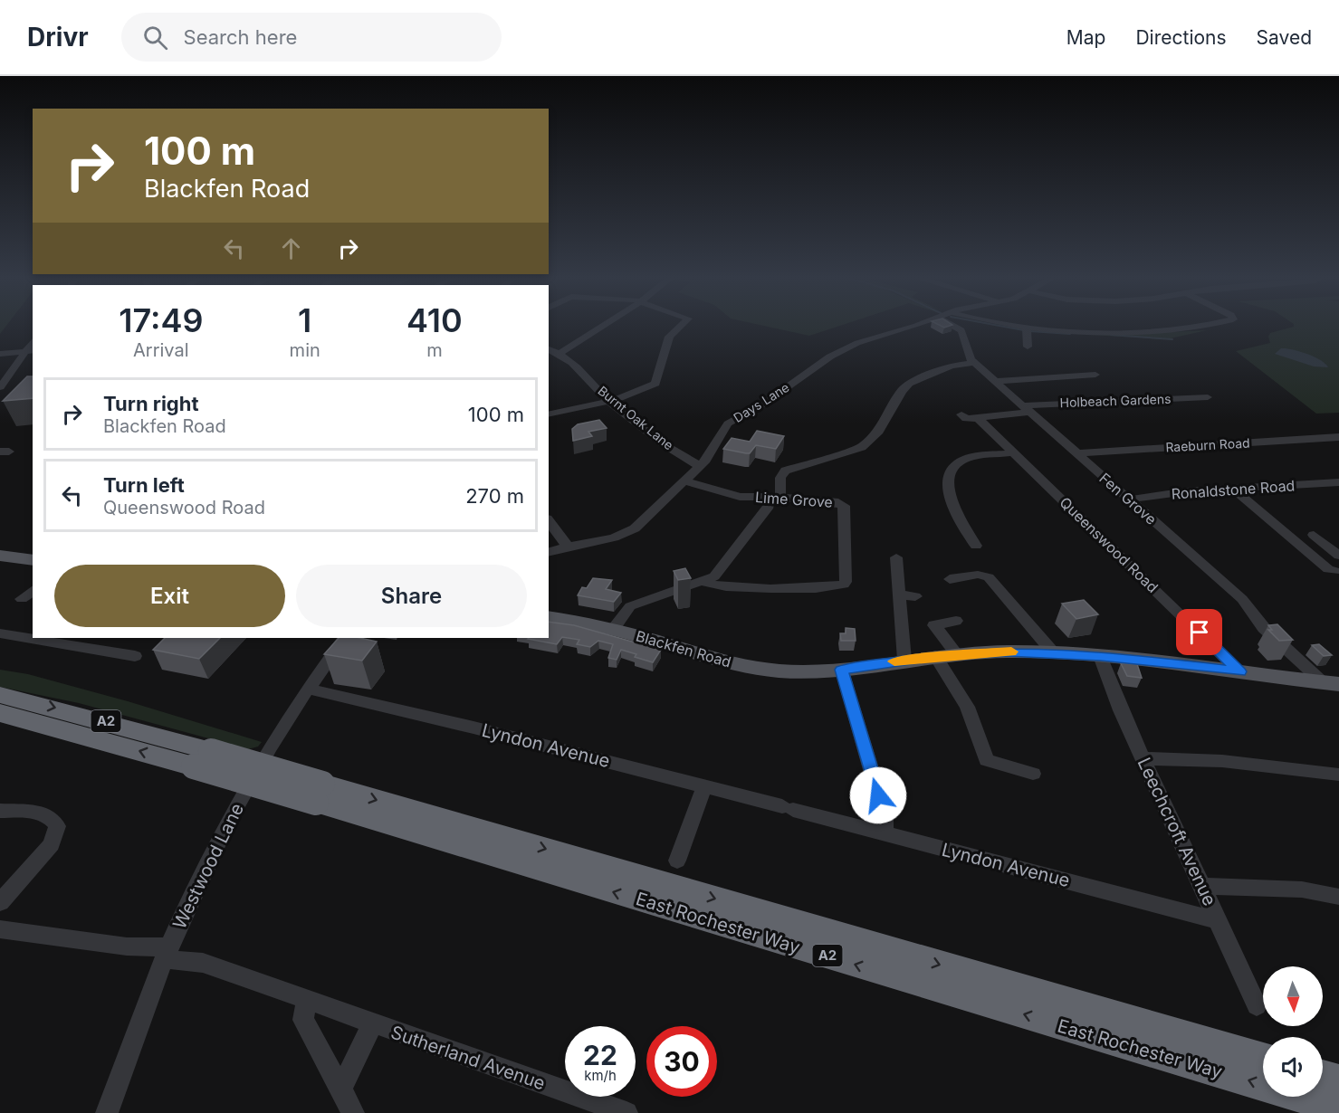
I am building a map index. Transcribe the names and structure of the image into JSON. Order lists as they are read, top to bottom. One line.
{"streets":{"highway":["A2","East Rochester Way"],"main road":["Blackfen Road"],"street":["Holbeach Gardens","Days Lane","Burnt Oak Lane","Raeburn Road","Ronaldstone Road","Fen Grove","Lime Grove","Queenswood Road","Lyndon Avenue","Leechcroft Avenue","Westwood Lane","Sutherland Avenue"]},"crossings":[["Holbeach Gardens","Fen Grove"],["Days Lane","Burnt Oak Lane"],["Days Lane","Lime Grove"],["Raeburn Road","Fen Grove"],["Ronaldstone Road","Fen Grove"],["Fen Grove","Blackfen Road"],["Queenswood Road","Blackfen Road"],["Blackfen Road","Leechcroft Avenue"],["A2","East Rochester Way"],["Lyndon Avenue","Leechcroft Avenue"],["Lyndon Avenue","Westwood Lane"],["Westwood Lane","Sutherland Avenue"]],"north":"bottom","page":{"header":"Drivr","search":"Search here","nav":["Map","Directions","Saved"],"turn":["100 m","Blackfen Road"],"eta":["17:49","Arrival","1","min","410","m"],"list":[{"name":"Turn right","note":"Blackfen Road","value":"100 m"},{"name":"Turn left","note":"Queenswood Road","value":"270 m"}],"buttons":["Exit","Share"],"speed":"22 km/h","limit":"30"}}
